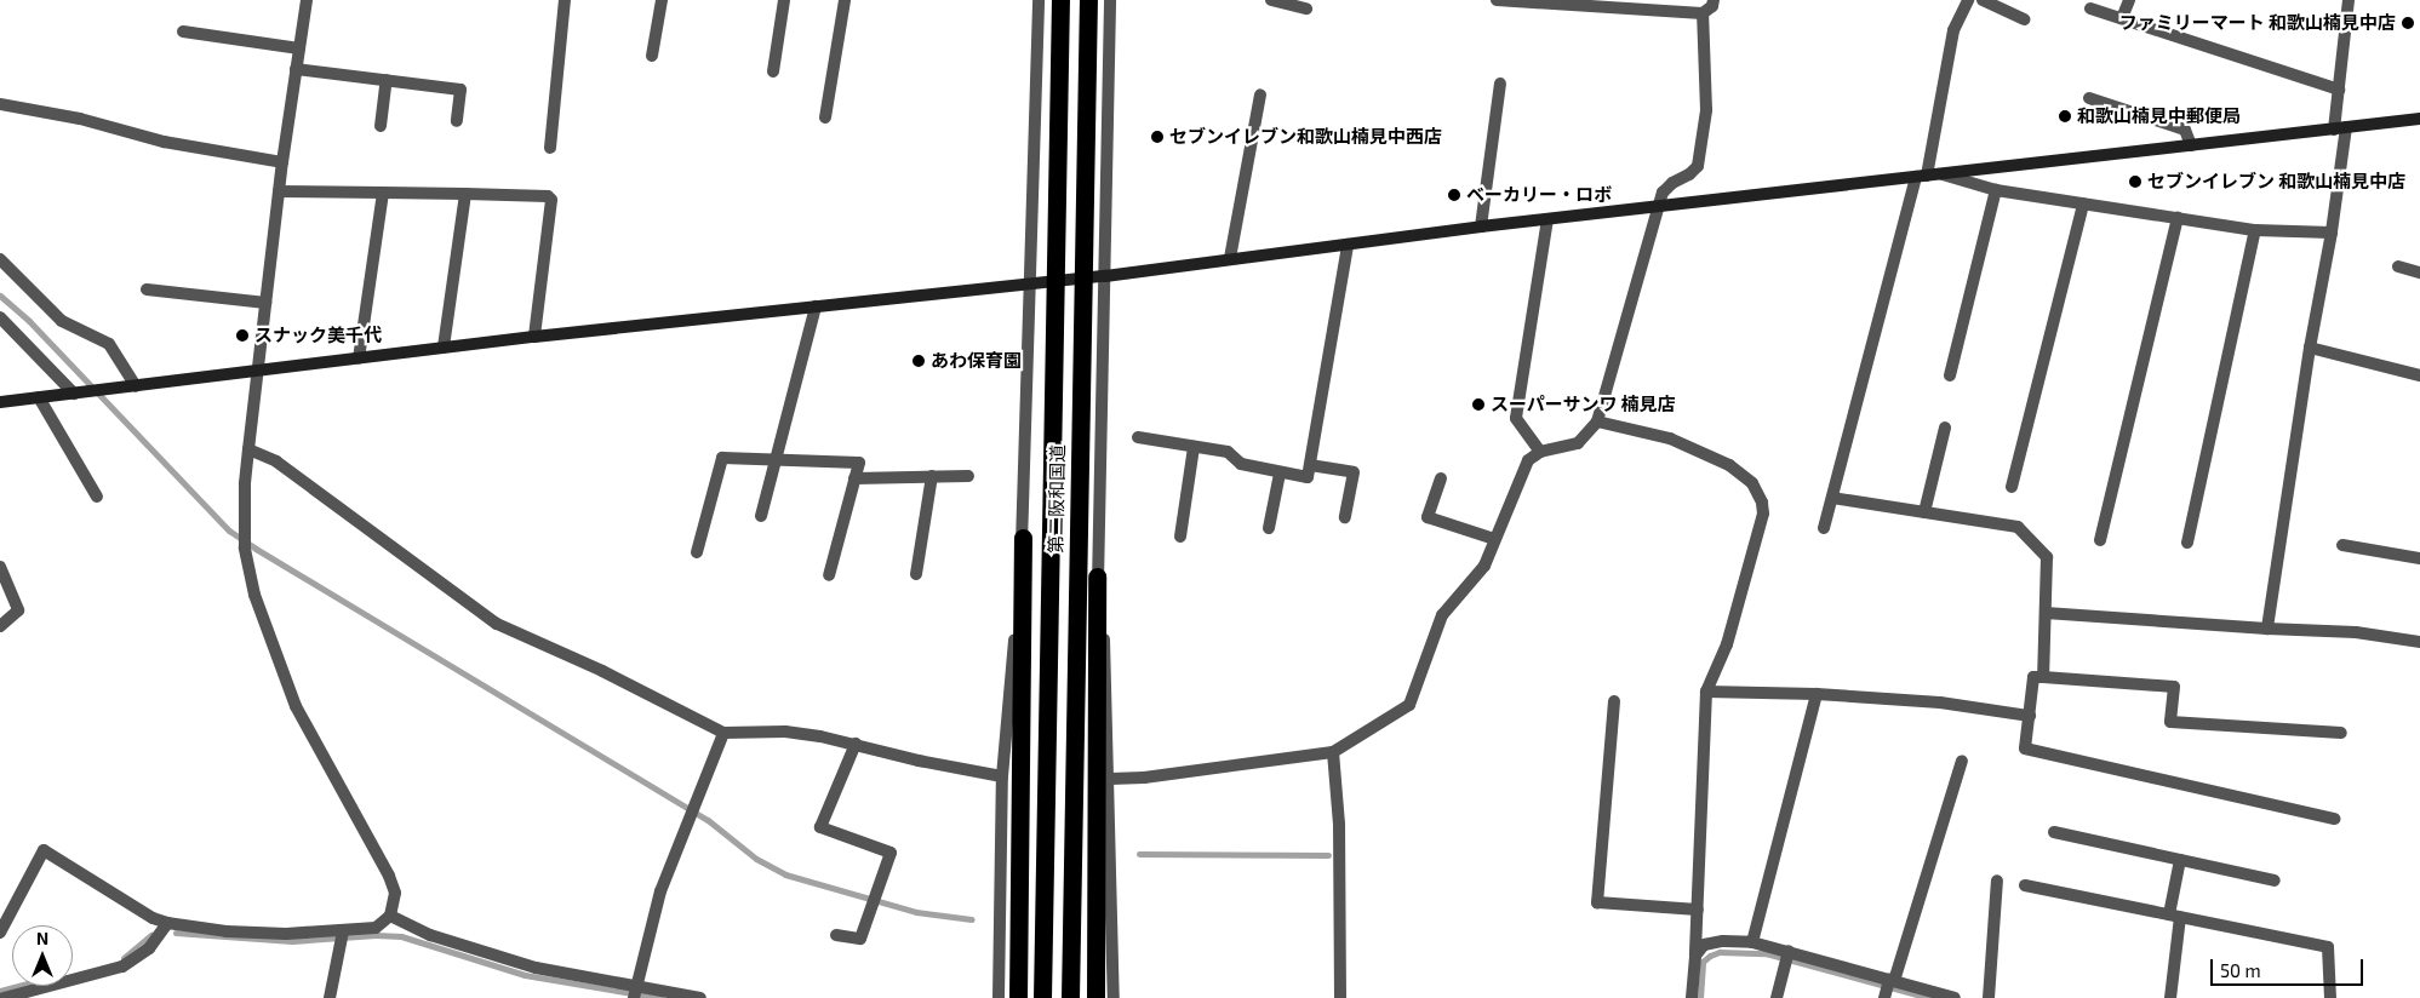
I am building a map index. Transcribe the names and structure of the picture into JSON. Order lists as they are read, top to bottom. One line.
{"streets":{"highway":["第二阪和国道"]},"places":["ファミリーマート 和歌山楠見中店","和歌山楠見中郵便局","セブンイレブン和歌山楠見中西店","セブンイレブン 和歌山楠見中店","ベーカリー・ロボ","スナック美千代","あわ保育園","スーパーサンワ 楠見店"],"scale_bar":"50 m","north":"top"}
